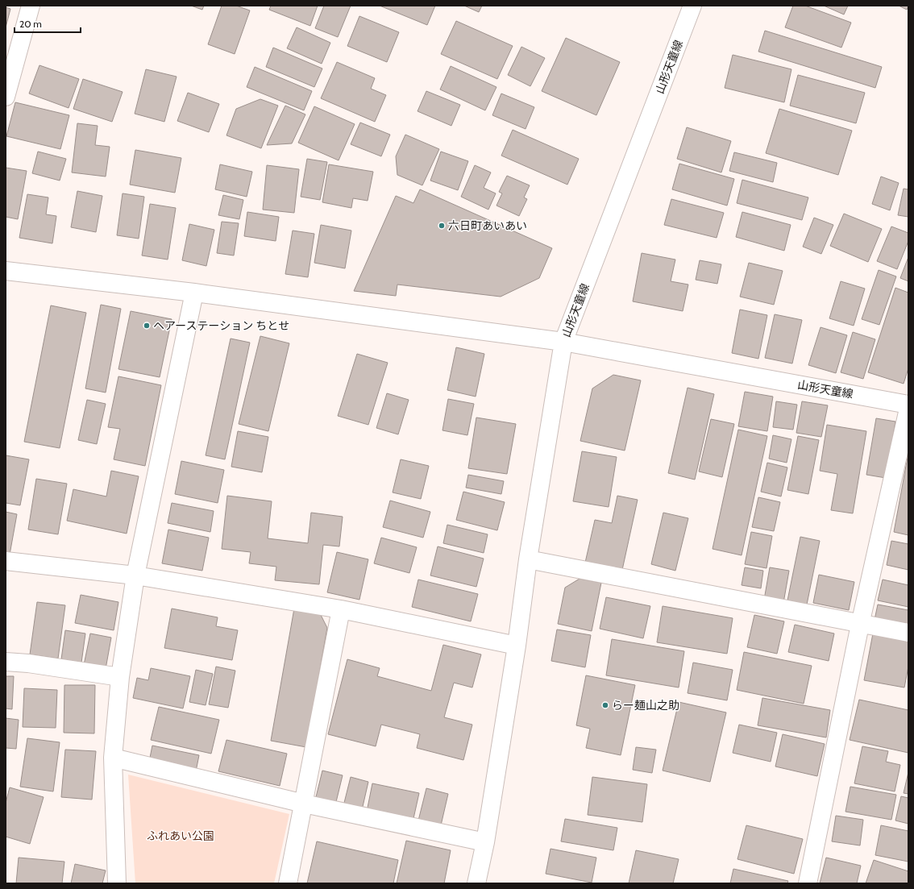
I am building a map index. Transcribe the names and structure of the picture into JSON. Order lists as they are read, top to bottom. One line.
{"streets":{"street":["山形天童線"]},"parks":["ふれあい公園"],"places":["六日町あいあい","ヘアーステーション ちとせ","らー麺山之助"],"scale_bar":"20 m"}
